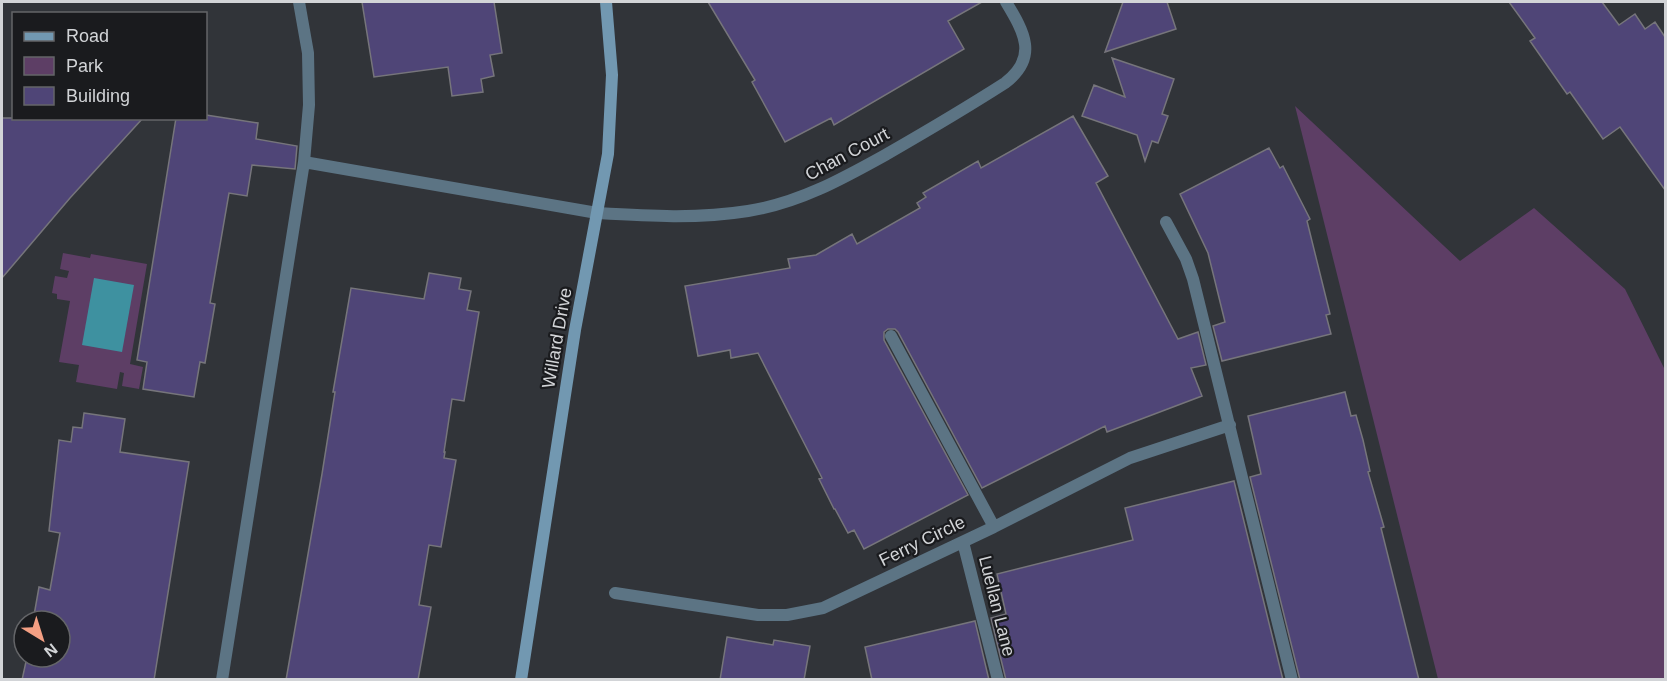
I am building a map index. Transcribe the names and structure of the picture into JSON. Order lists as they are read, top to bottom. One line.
{"streets":{"street":["Chan Court","Willard Drive","Ferry Circle","Luellan Lane"]},"crossings":[["Chan Court","Willard Drive"],["Ferry Circle","Luellan Lane"]],"legend":["Road","Park","Building"],"north":"bottom right"}
